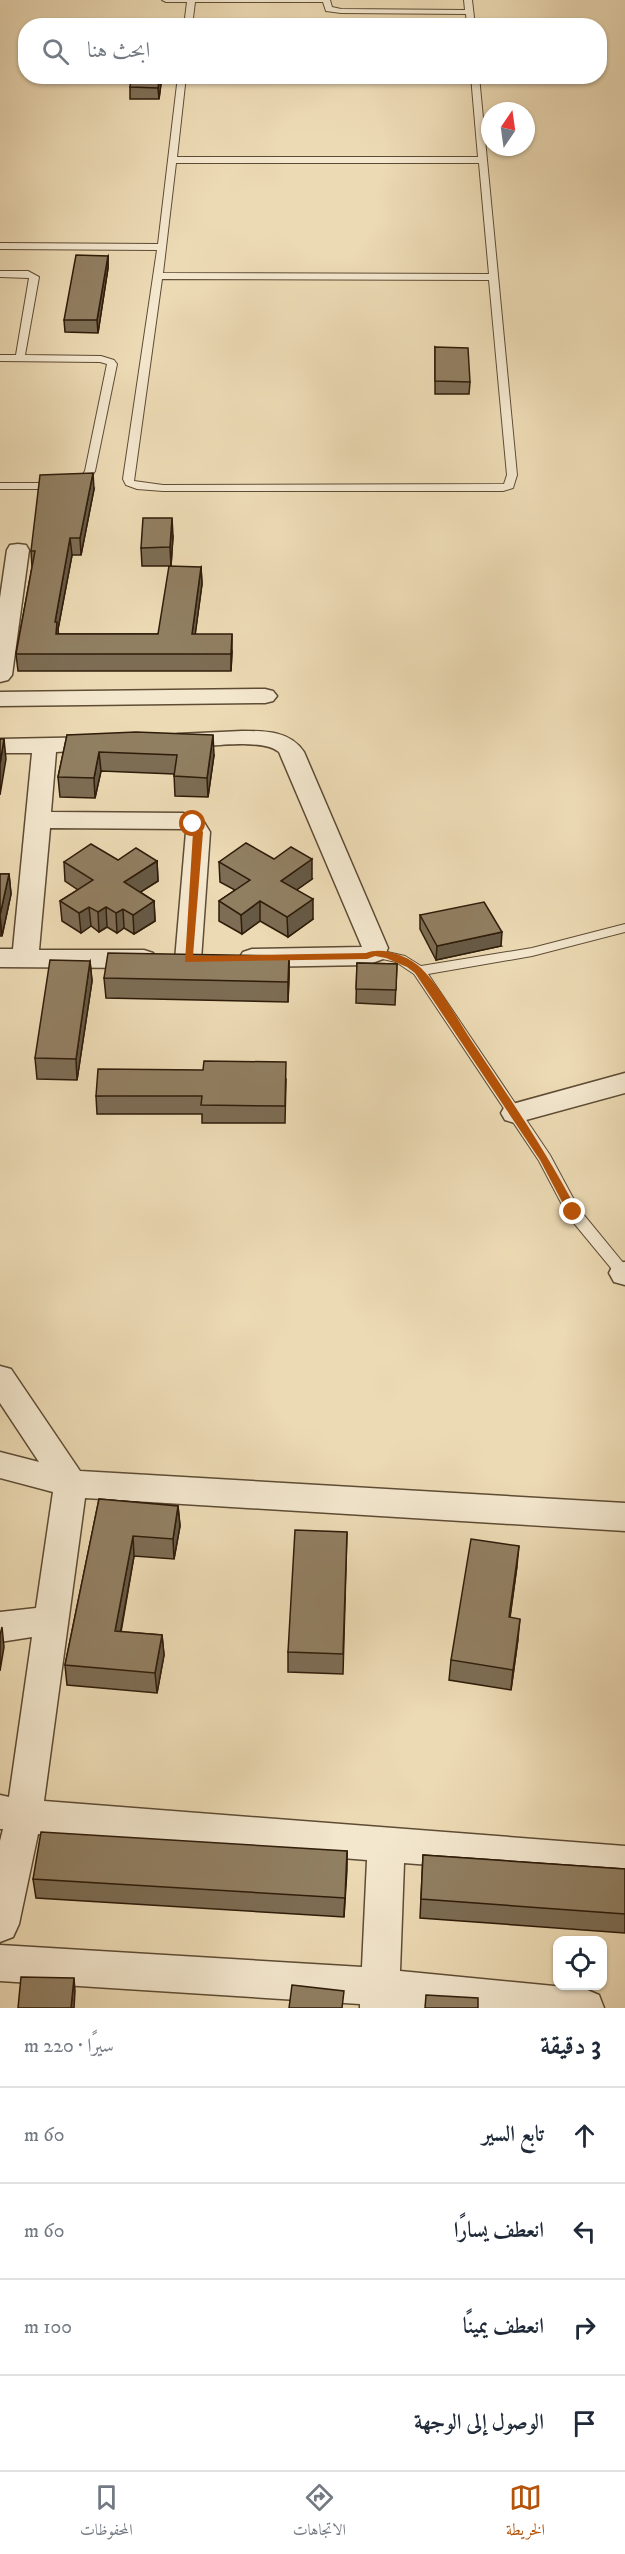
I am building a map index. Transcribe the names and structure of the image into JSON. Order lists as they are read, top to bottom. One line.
{"north":"top","page":{"search":"ابحث هنا","heading":["3 دقيقة","سيرًا · 220 m"],"list":[["تابع السير","60 m"],["انعطف يسارًا","60 m"],["انعطف يمينًا","100 m"],"الوصول إلى الوجهة"],"nav":["الخريطة","الاتجاهات","المحفوظات"]}}
